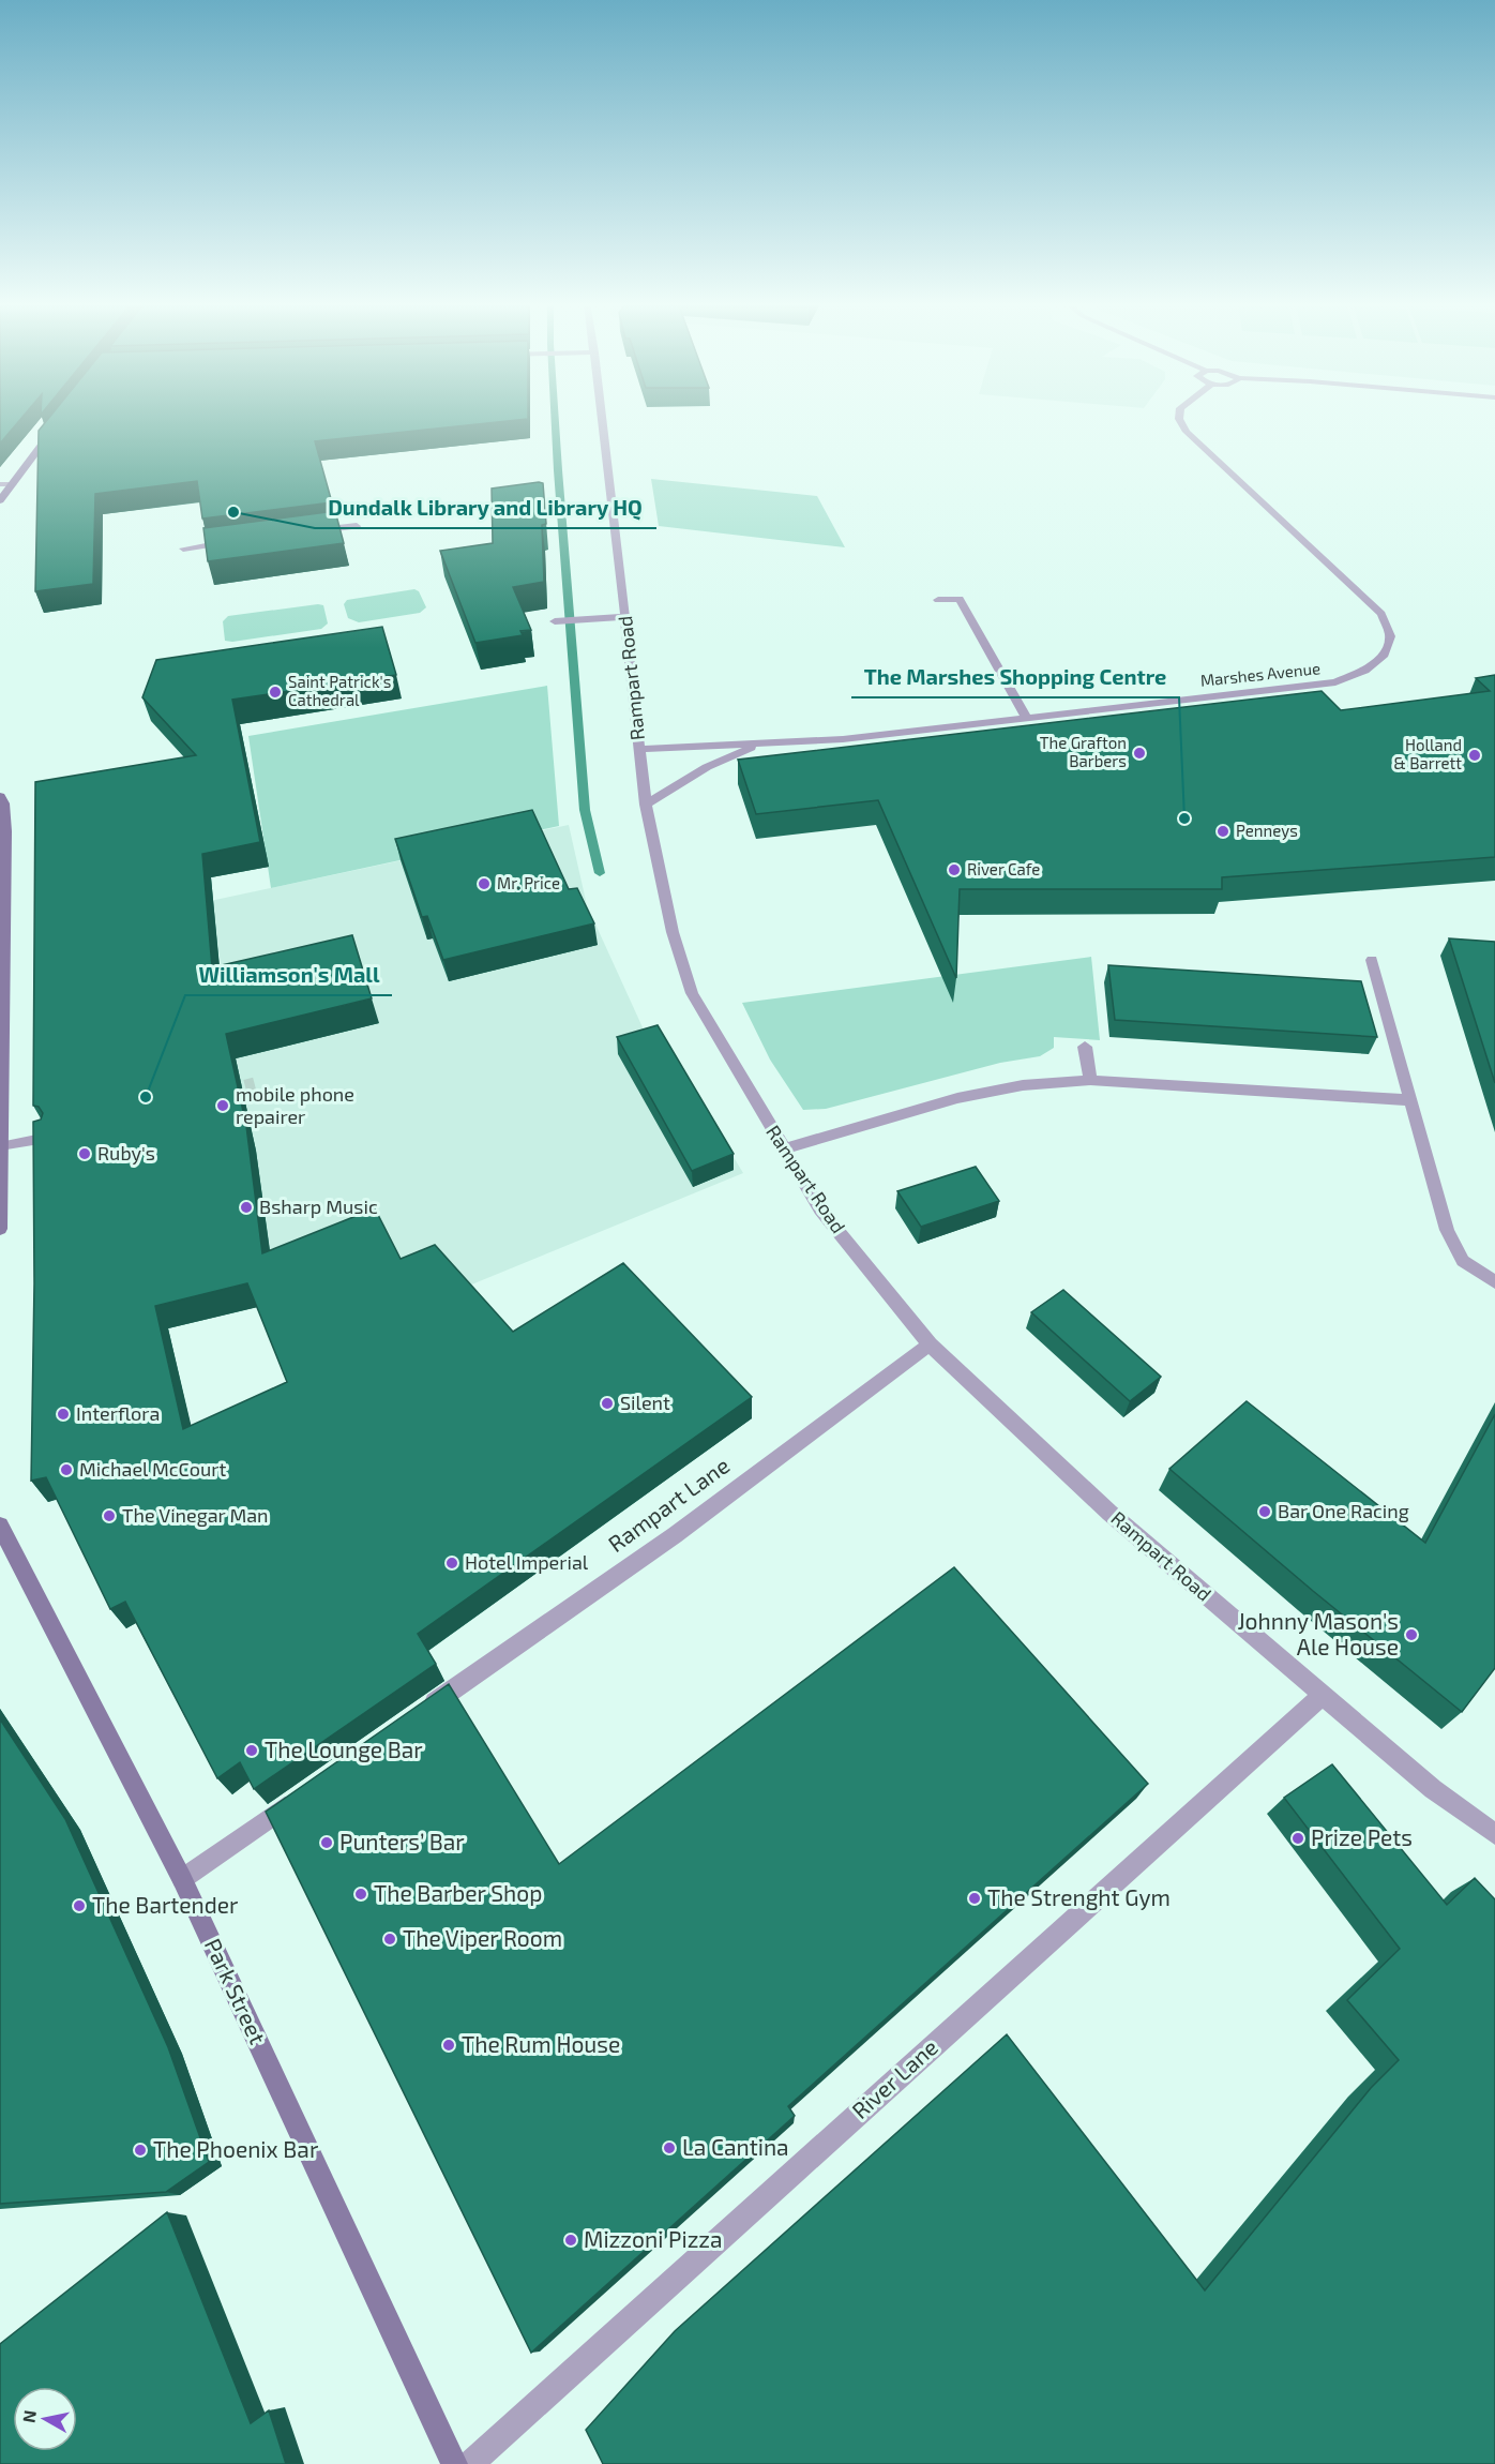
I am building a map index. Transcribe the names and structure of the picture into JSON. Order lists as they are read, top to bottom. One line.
{"streets":{"main road":["Park Street"],"street":["Marshes Avenue","Rampart Road","Rampart Lane","River Lane"]},"crossings":[["Marshes Avenue","Rampart Road"],["Rampart Road","Rampart Lane"],["Rampart Road","River Lane"]],"places":["Dundalk Library and Library HQ","Saint Patrick's Cathedral","The Grafton Barbers","Holland & Barrett","The Marshes Shopping Centre","Penneys","River Cafe","Mr. Price","Williamson's Mall","mobile phone repairer","Ruby's","Bsharp Music","Silent","Interflora","Michael McCourt","Bar One Racing","The Vinegar Man","Hotel Imperial","Johnny Mason's Ale House","The Lounge Bar","Prize Pets","Punters’ Bar","The Barber Shop","The Strenght Gym","The Bartender","The Viper Room","The Rum House","La Cantina","The Phoenix Bar","Mizzoni Pizza"],"north":"left"}
